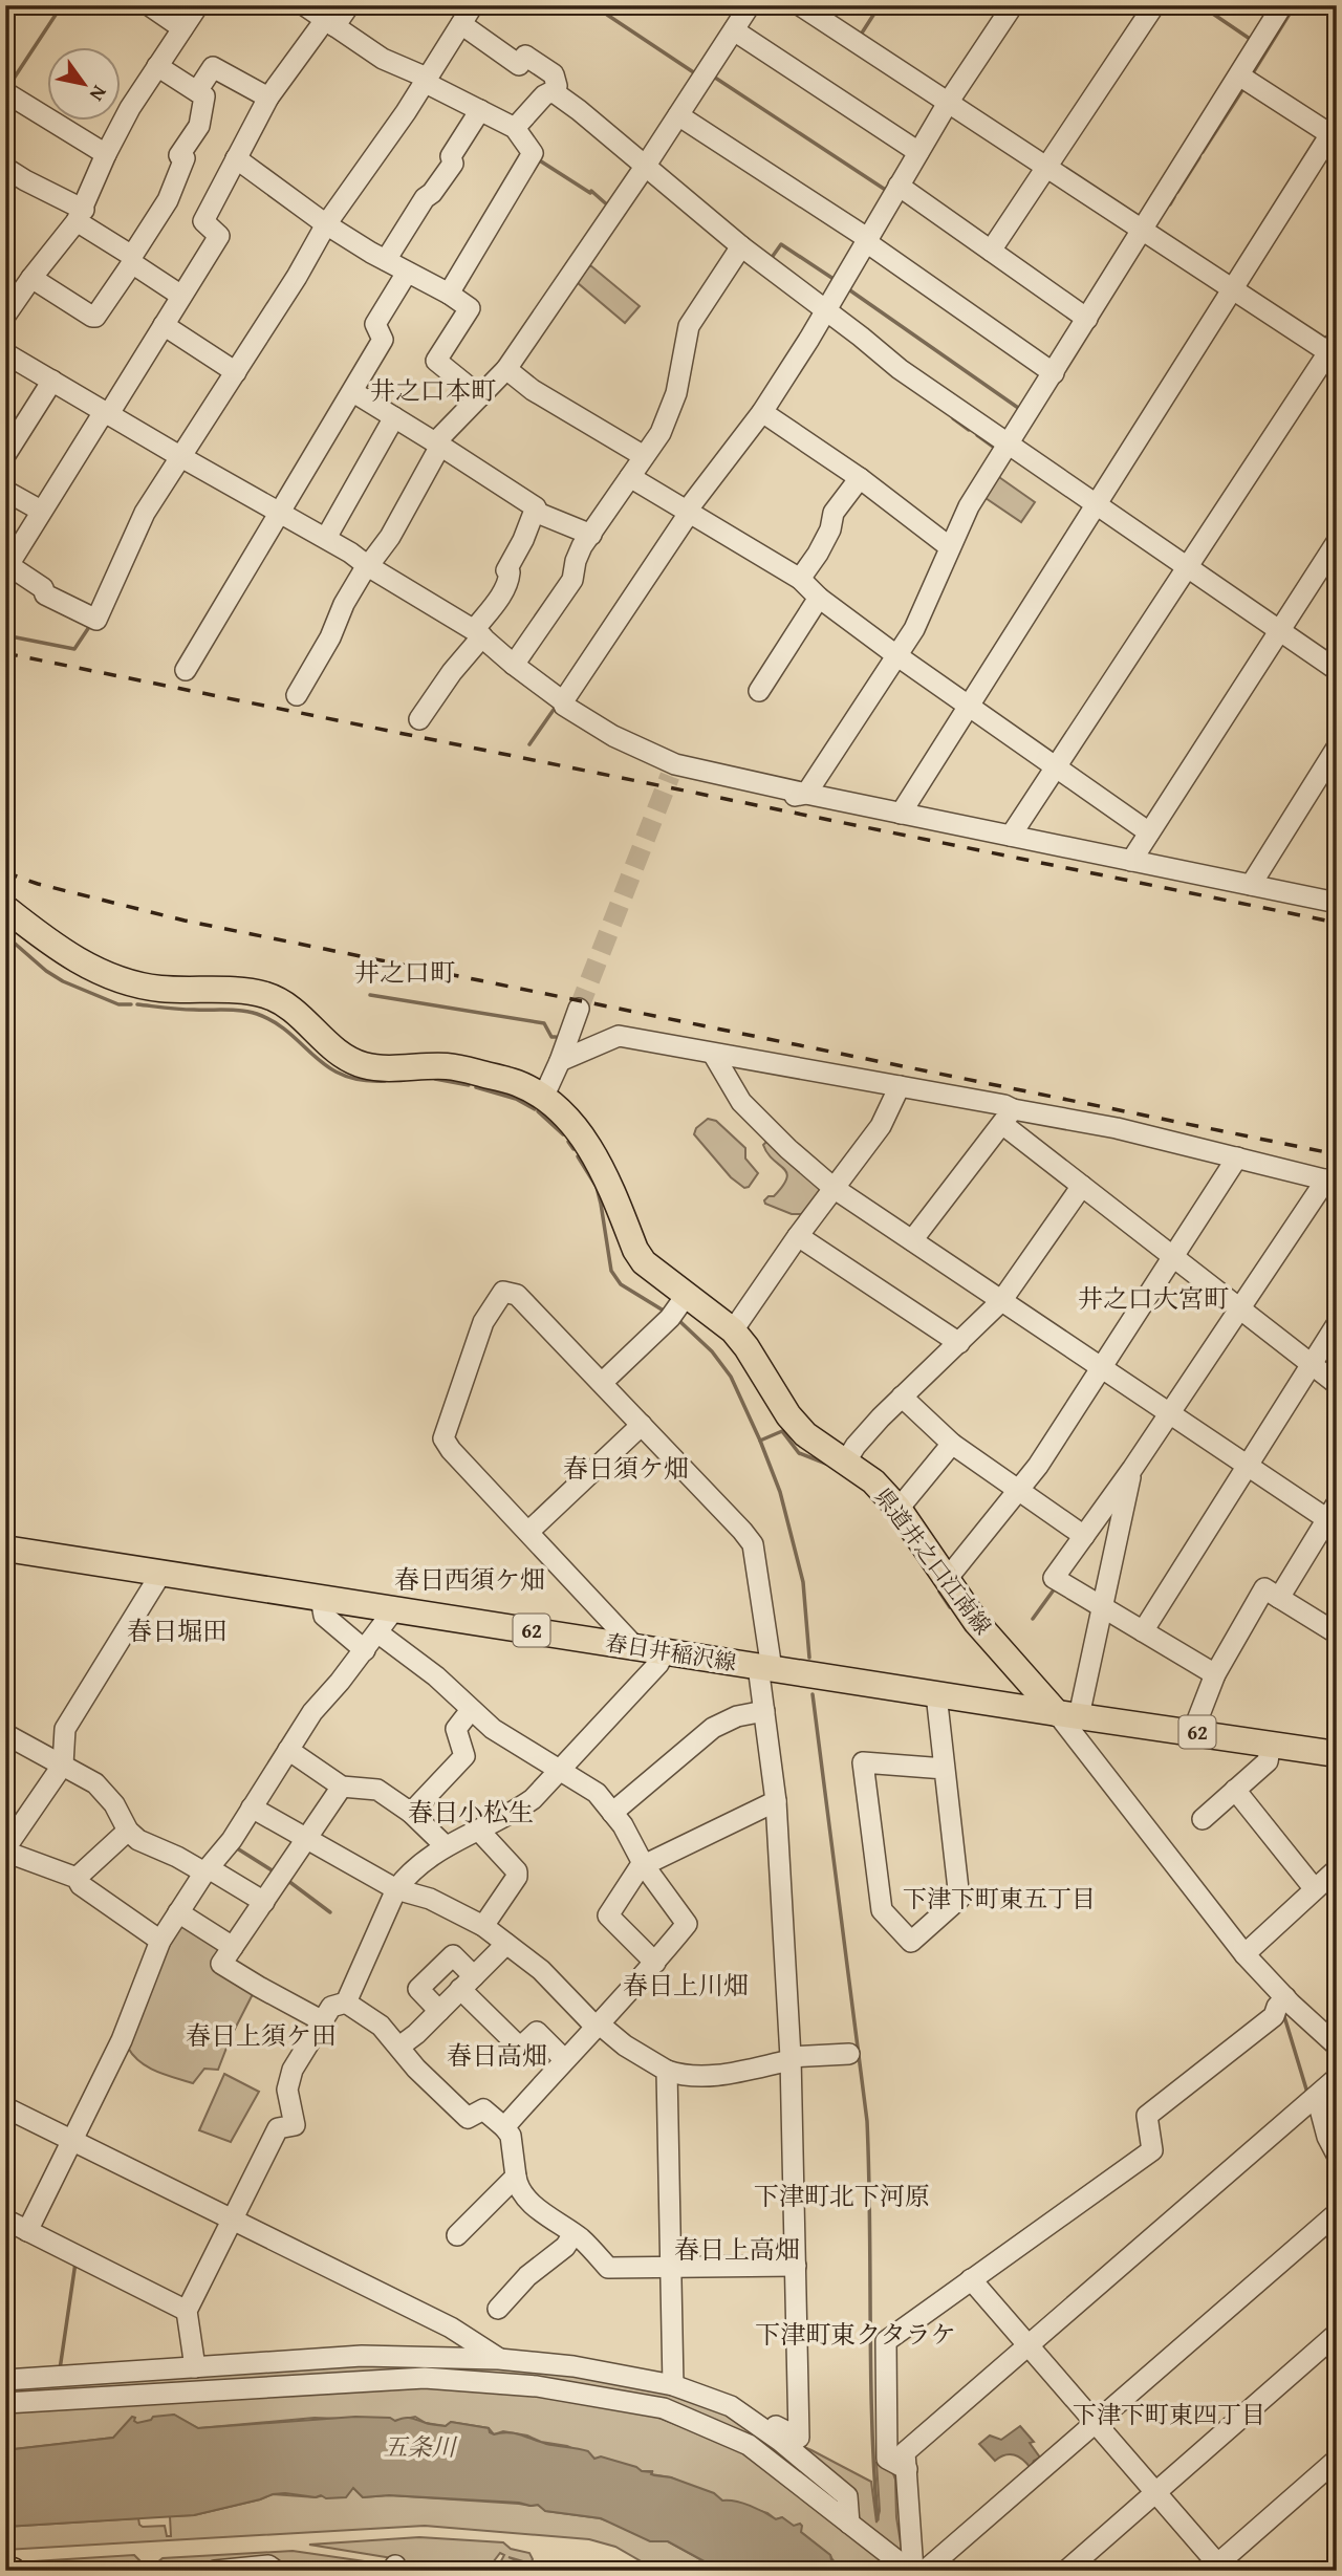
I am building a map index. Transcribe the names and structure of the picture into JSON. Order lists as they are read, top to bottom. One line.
{"streets":{"main road":["県道井之口江南線","62","春日井稲沢線"]},"crossings":[["県道井之口江南線","春日井稲沢線"]],"districts":["井之口本町","井之口町","井之口大宮町","春日須ケ畑","春日西須ケ畑","春日堀田","春日小松生","下津下町東五丁目","春日上川畑","春日上須ケ田","春日高畑","下津町北下河原","春日上高畑","下津町東クタラケ","下津下町東四丁目"],"water":["五条川"],"north":"bottom right"}
